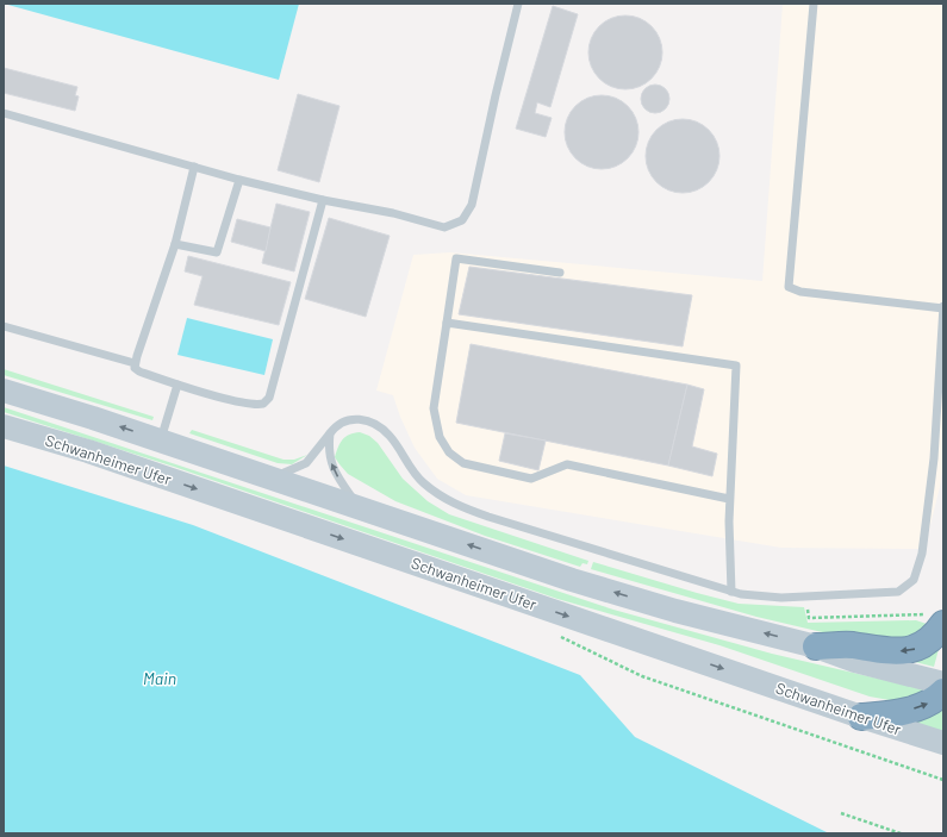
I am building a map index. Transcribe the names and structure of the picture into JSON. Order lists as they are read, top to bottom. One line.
{"streets":{"main road":["Schwanheimer Ufer"]},"water":["Main"]}
